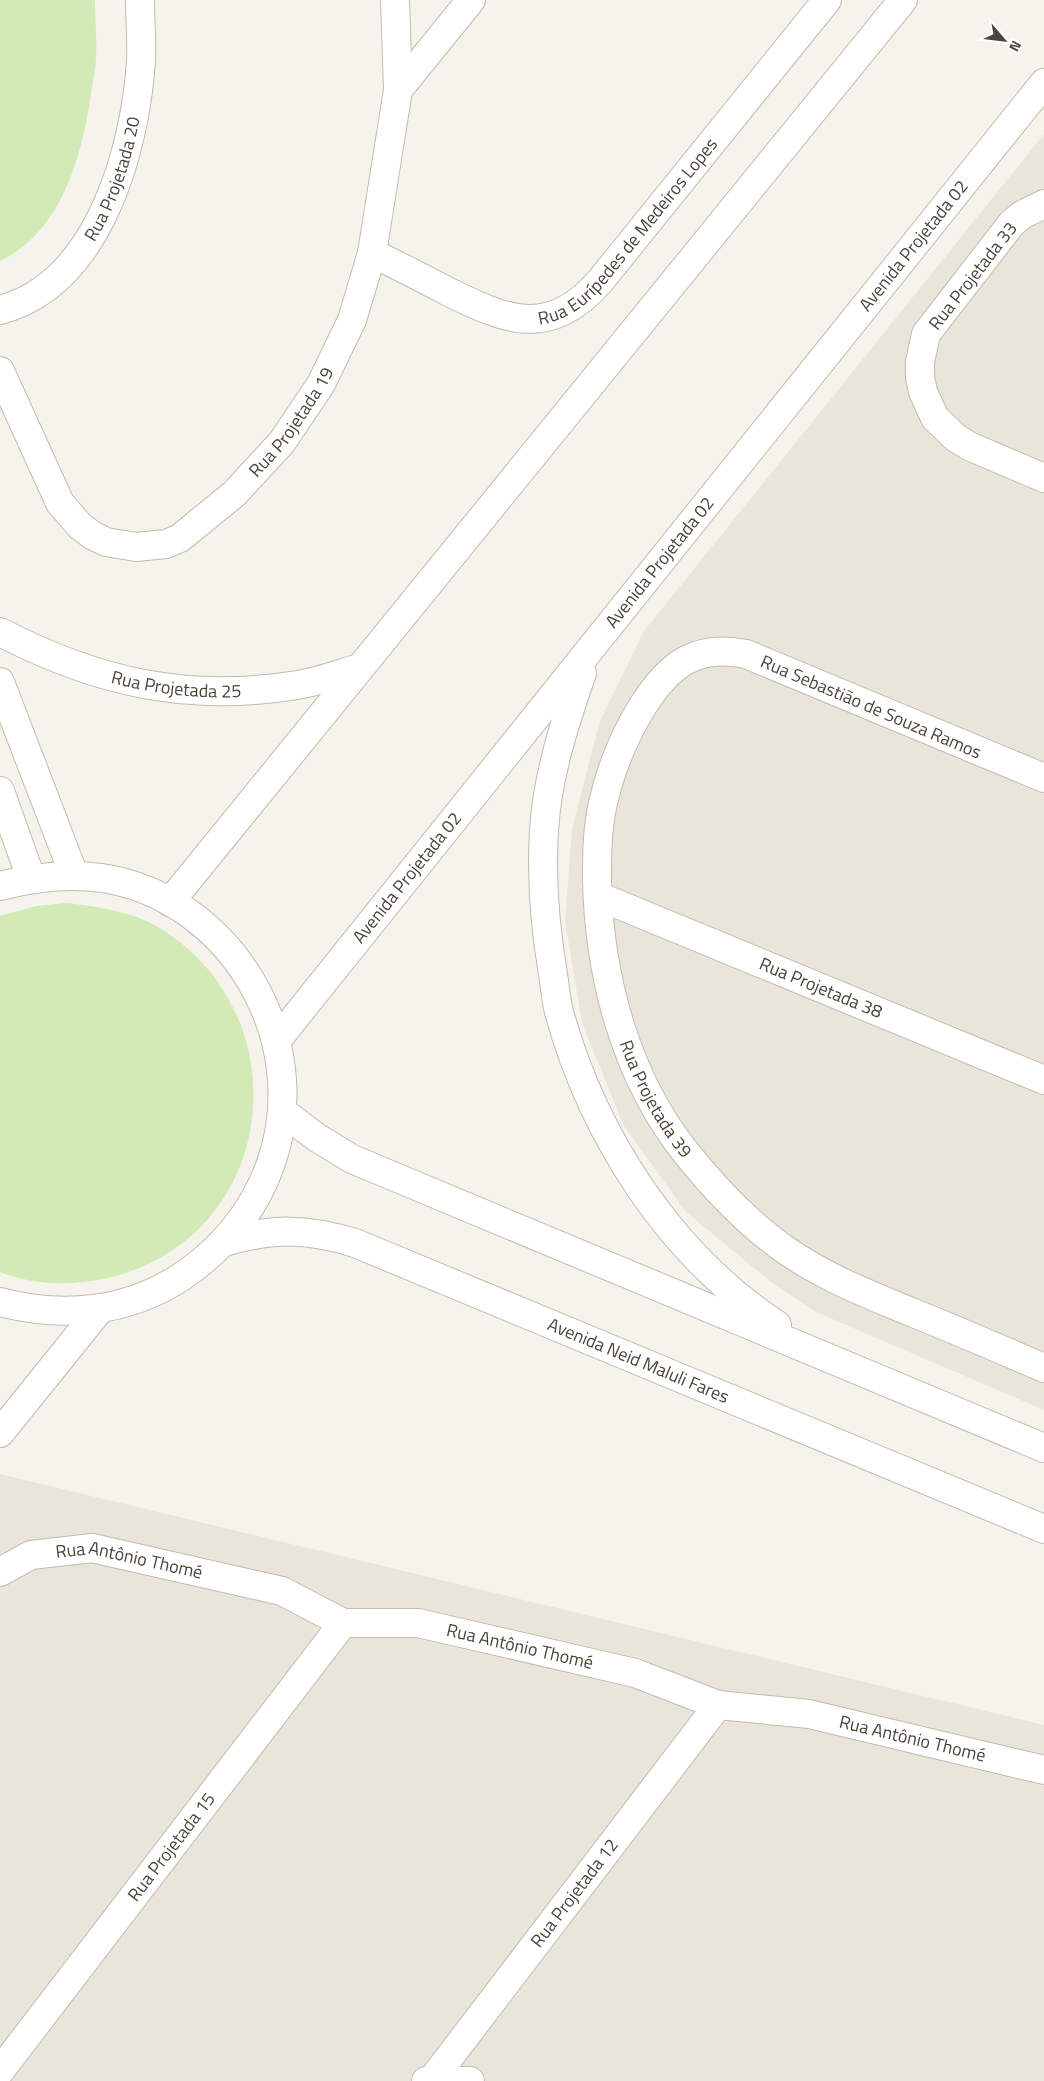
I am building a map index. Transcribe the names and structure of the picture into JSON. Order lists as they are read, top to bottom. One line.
{"streets":{"street":["Rua Projetada 20","Rua Eurípedes de Medeiros Lopes","Avenida Projetada 02","Rua Projetada 33","Rua Projetada 19","Rua Projetada 25","Rua Sebastião de Souza Ramos","Rua Projetada 38","Rua Projetada 39","Avenida Neid Maluli Fares","Rua Antônio Thomé","Rua Projetada 15","Rua Projetada 12"]},"crossings":[["Rua Eurípedes de Medeiros Lopes","Rua Projetada 19"],["Rua Sebastião de Souza Ramos","Rua Projetada 39"],["Rua Projetada 38","Rua Projetada 39"],["Rua Antônio Thomé","Rua Projetada 15"],["Rua Antônio Thomé","Rua Projetada 12"]],"north":"bottom right"}
